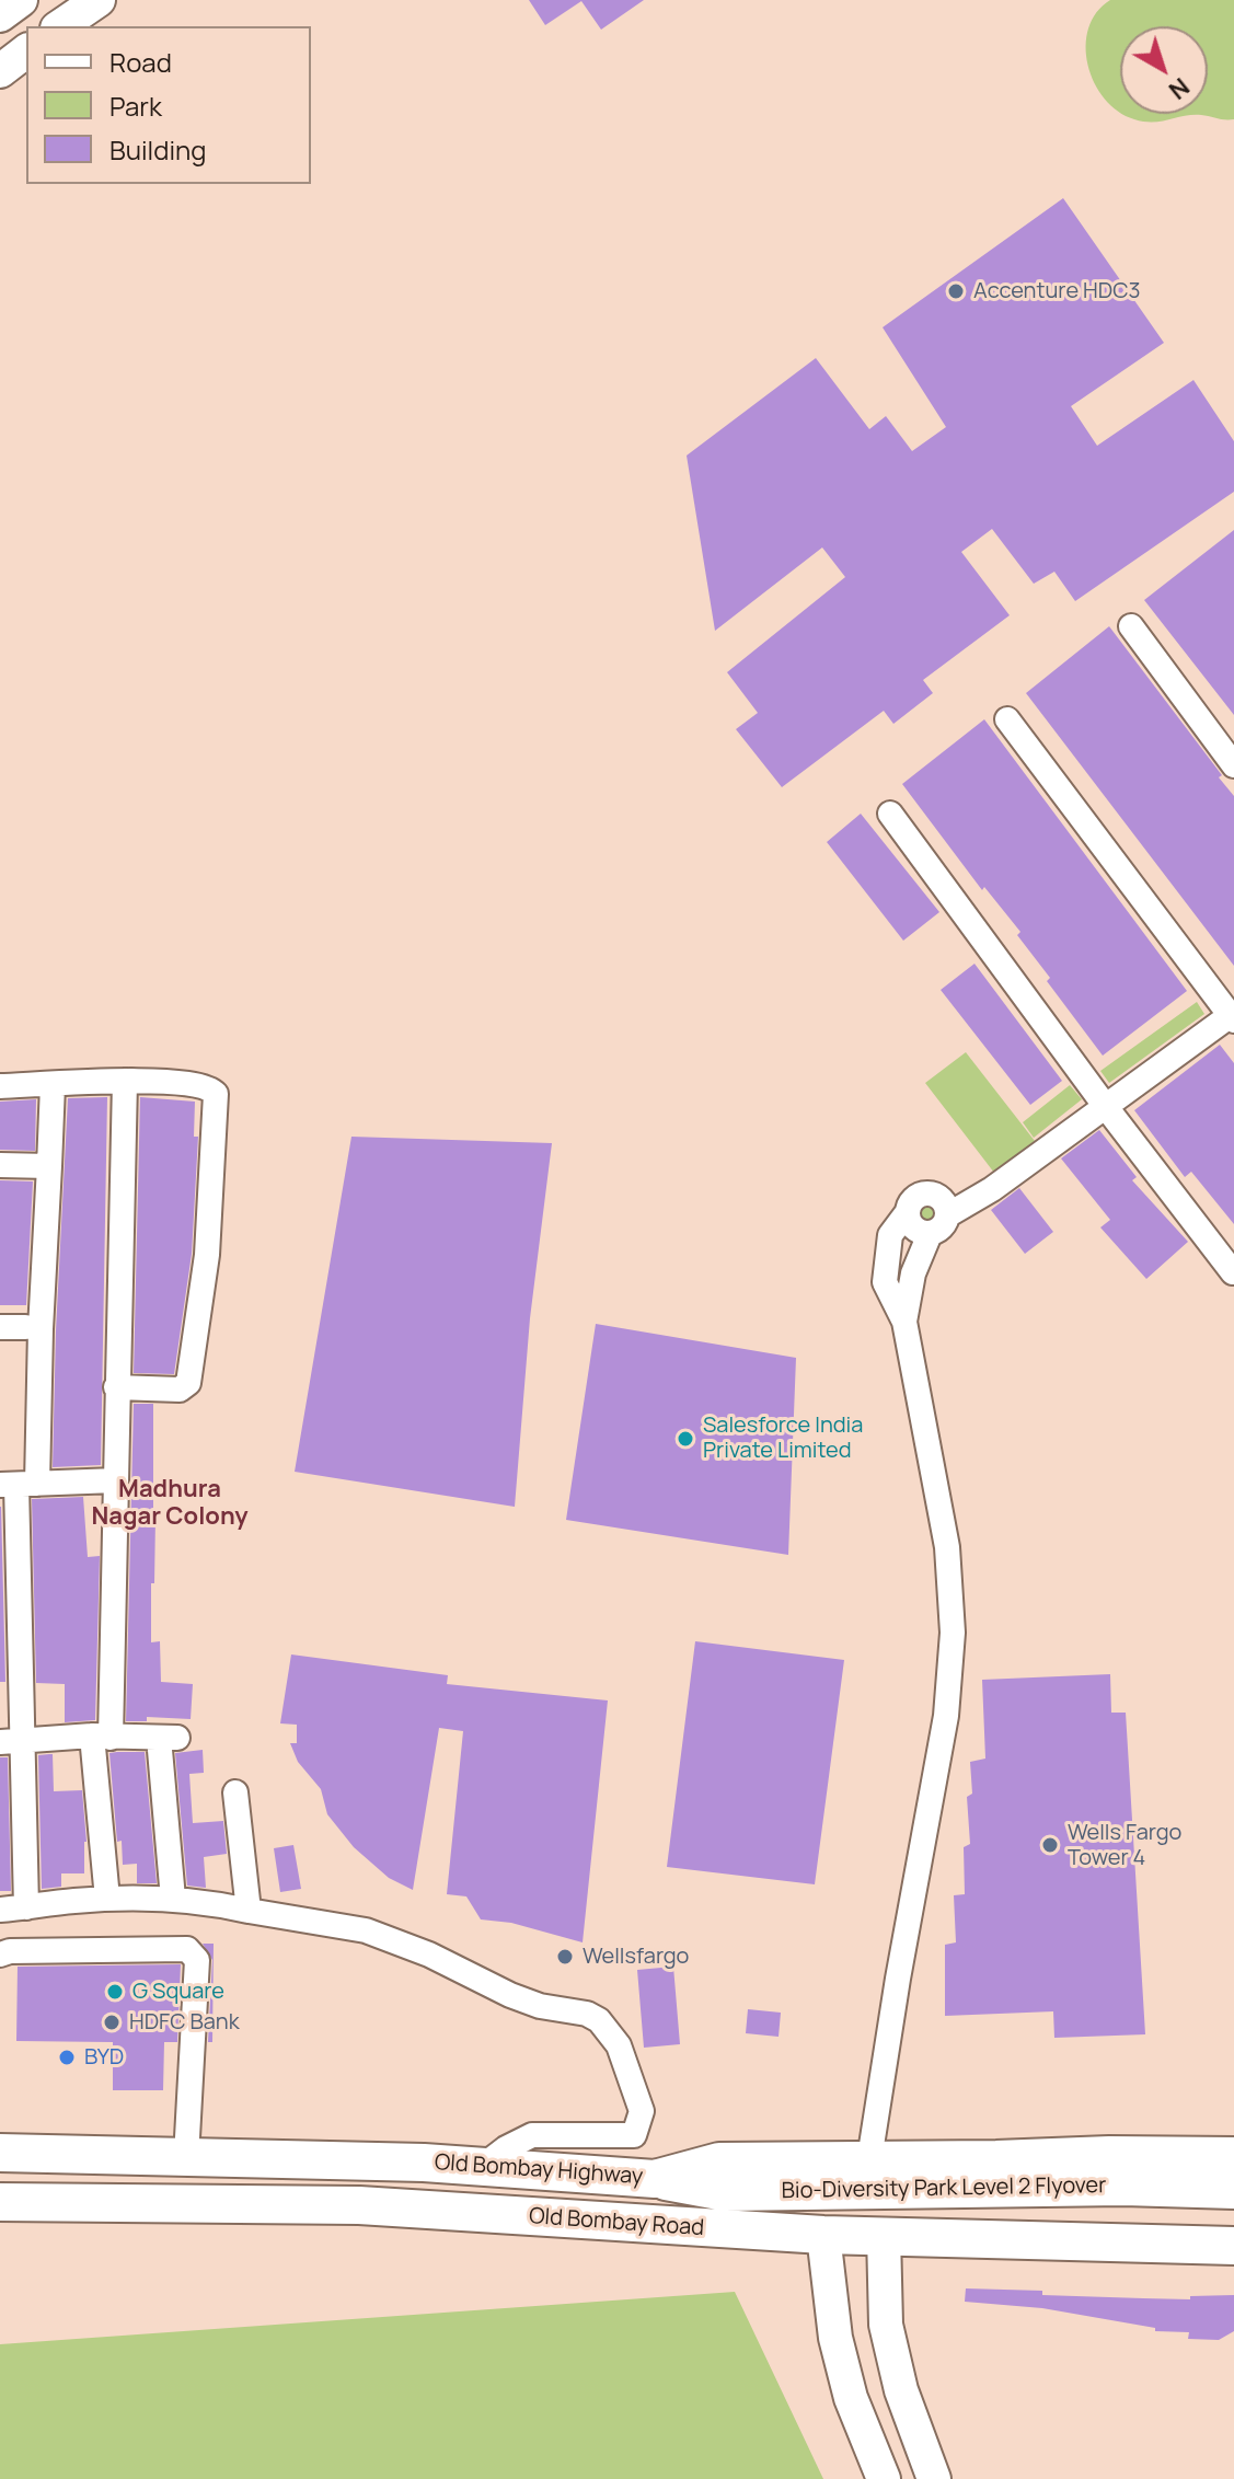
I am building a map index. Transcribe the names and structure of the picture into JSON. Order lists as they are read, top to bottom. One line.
{"streets":{"main road":["Old Bombay Highway","Bio-Diversity Park Level 2 Flyover","Old Bombay Road"]},"crossings":[["Old Bombay Highway","Bio-Diversity Park Level 2 Flyover"]],"districts":["Madhura Nagar Colony"],"places":["Accenture HDC3","Salesforce India Private Limited","Wells Fargo Tower 4","Wellsfargo","G Square","HDFC Bank","BYD"],"legend":["Road","Park","Building"],"north":"bottom right"}
